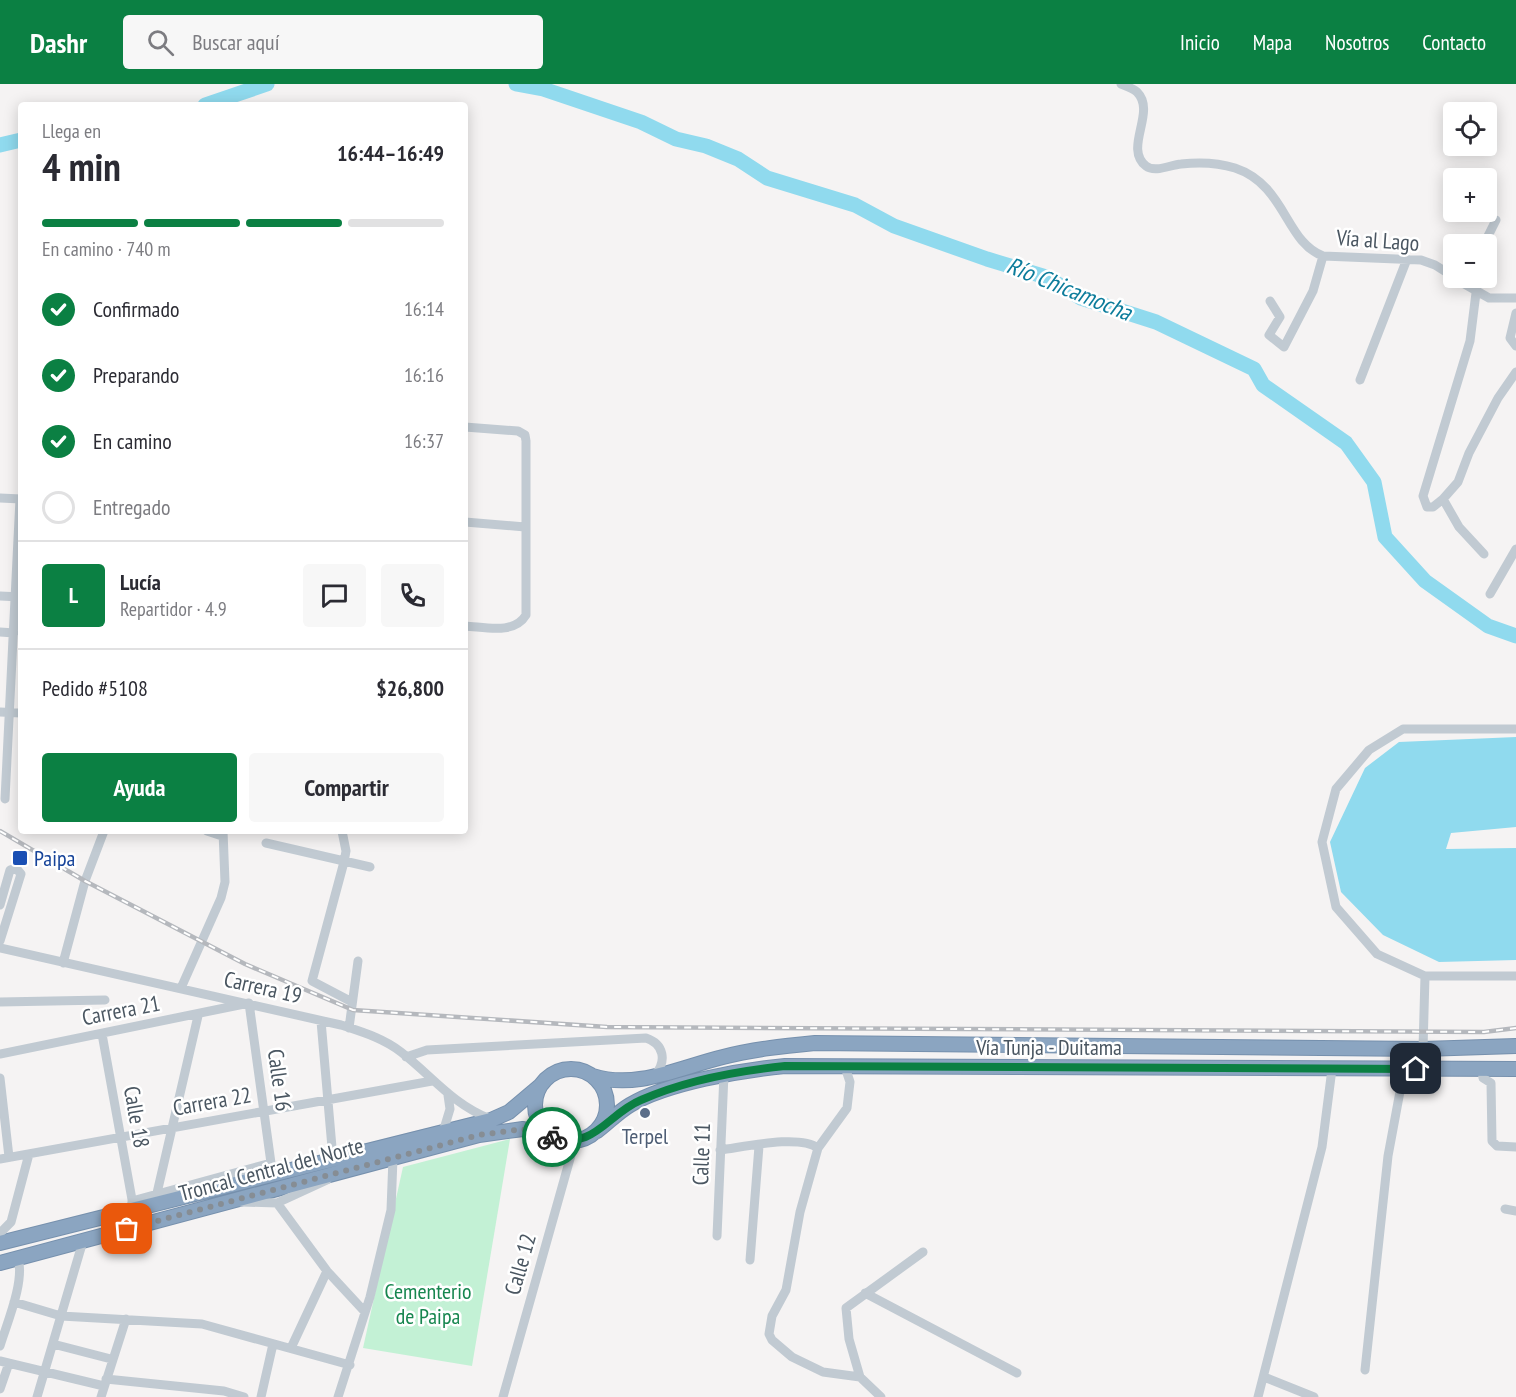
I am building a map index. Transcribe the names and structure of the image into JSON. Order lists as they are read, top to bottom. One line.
{"streets":{"highway":["Vía Tunja - Duitama","Troncal Central del Norte"],"street":["Vía al Lago","Carrera 19","Carrera 21","Calle 16","Carrera 22","Calle 18","Calle 11","Calle 12"]},"crossings":[["Carrera 19","Carrera 21"],["Carrera 19","Calle 16"],["Carrera 19","Carrera 22"],["Carrera 19","Troncal Central del Norte"],["Carrera 21","Calle 16"],["Carrera 21","Calle 18"],["Vía Tunja - Duitama","Calle 11"],["Vía Tunja - Duitama","Troncal Central del Norte"],["Vía Tunja - Duitama","Calle 12"],["Calle 16","Carrera 22"],["Carrera 22","Calle 18"],["Calle 18","Troncal Central del Norte"],["Troncal Central del Norte","Calle 12"]],"water":["Río Chicamocha"],"parks":["Cementerio de Paipa"],"places":{"transit":["Paipa"],"other":["Terpel"]},"page":{"header":"Dashr","search":"Buscar aquí","nav":["Inicio","Mapa","Nosotros","Contacto"],"map_buttons":["+","−"],"heading":["4 min","Llega en","16:44–16:49"],"panel":["Lucía","Repartidor · 4.9","Pedido #5108","$26,800"],"bar":"En camino · 740 m","list":[["Confirmado","16:14"],["Preparando","16:16"],["En camino","16:37"],"Entregado"],"round":"L","buttons":["Ayuda","Compartir"]}}
